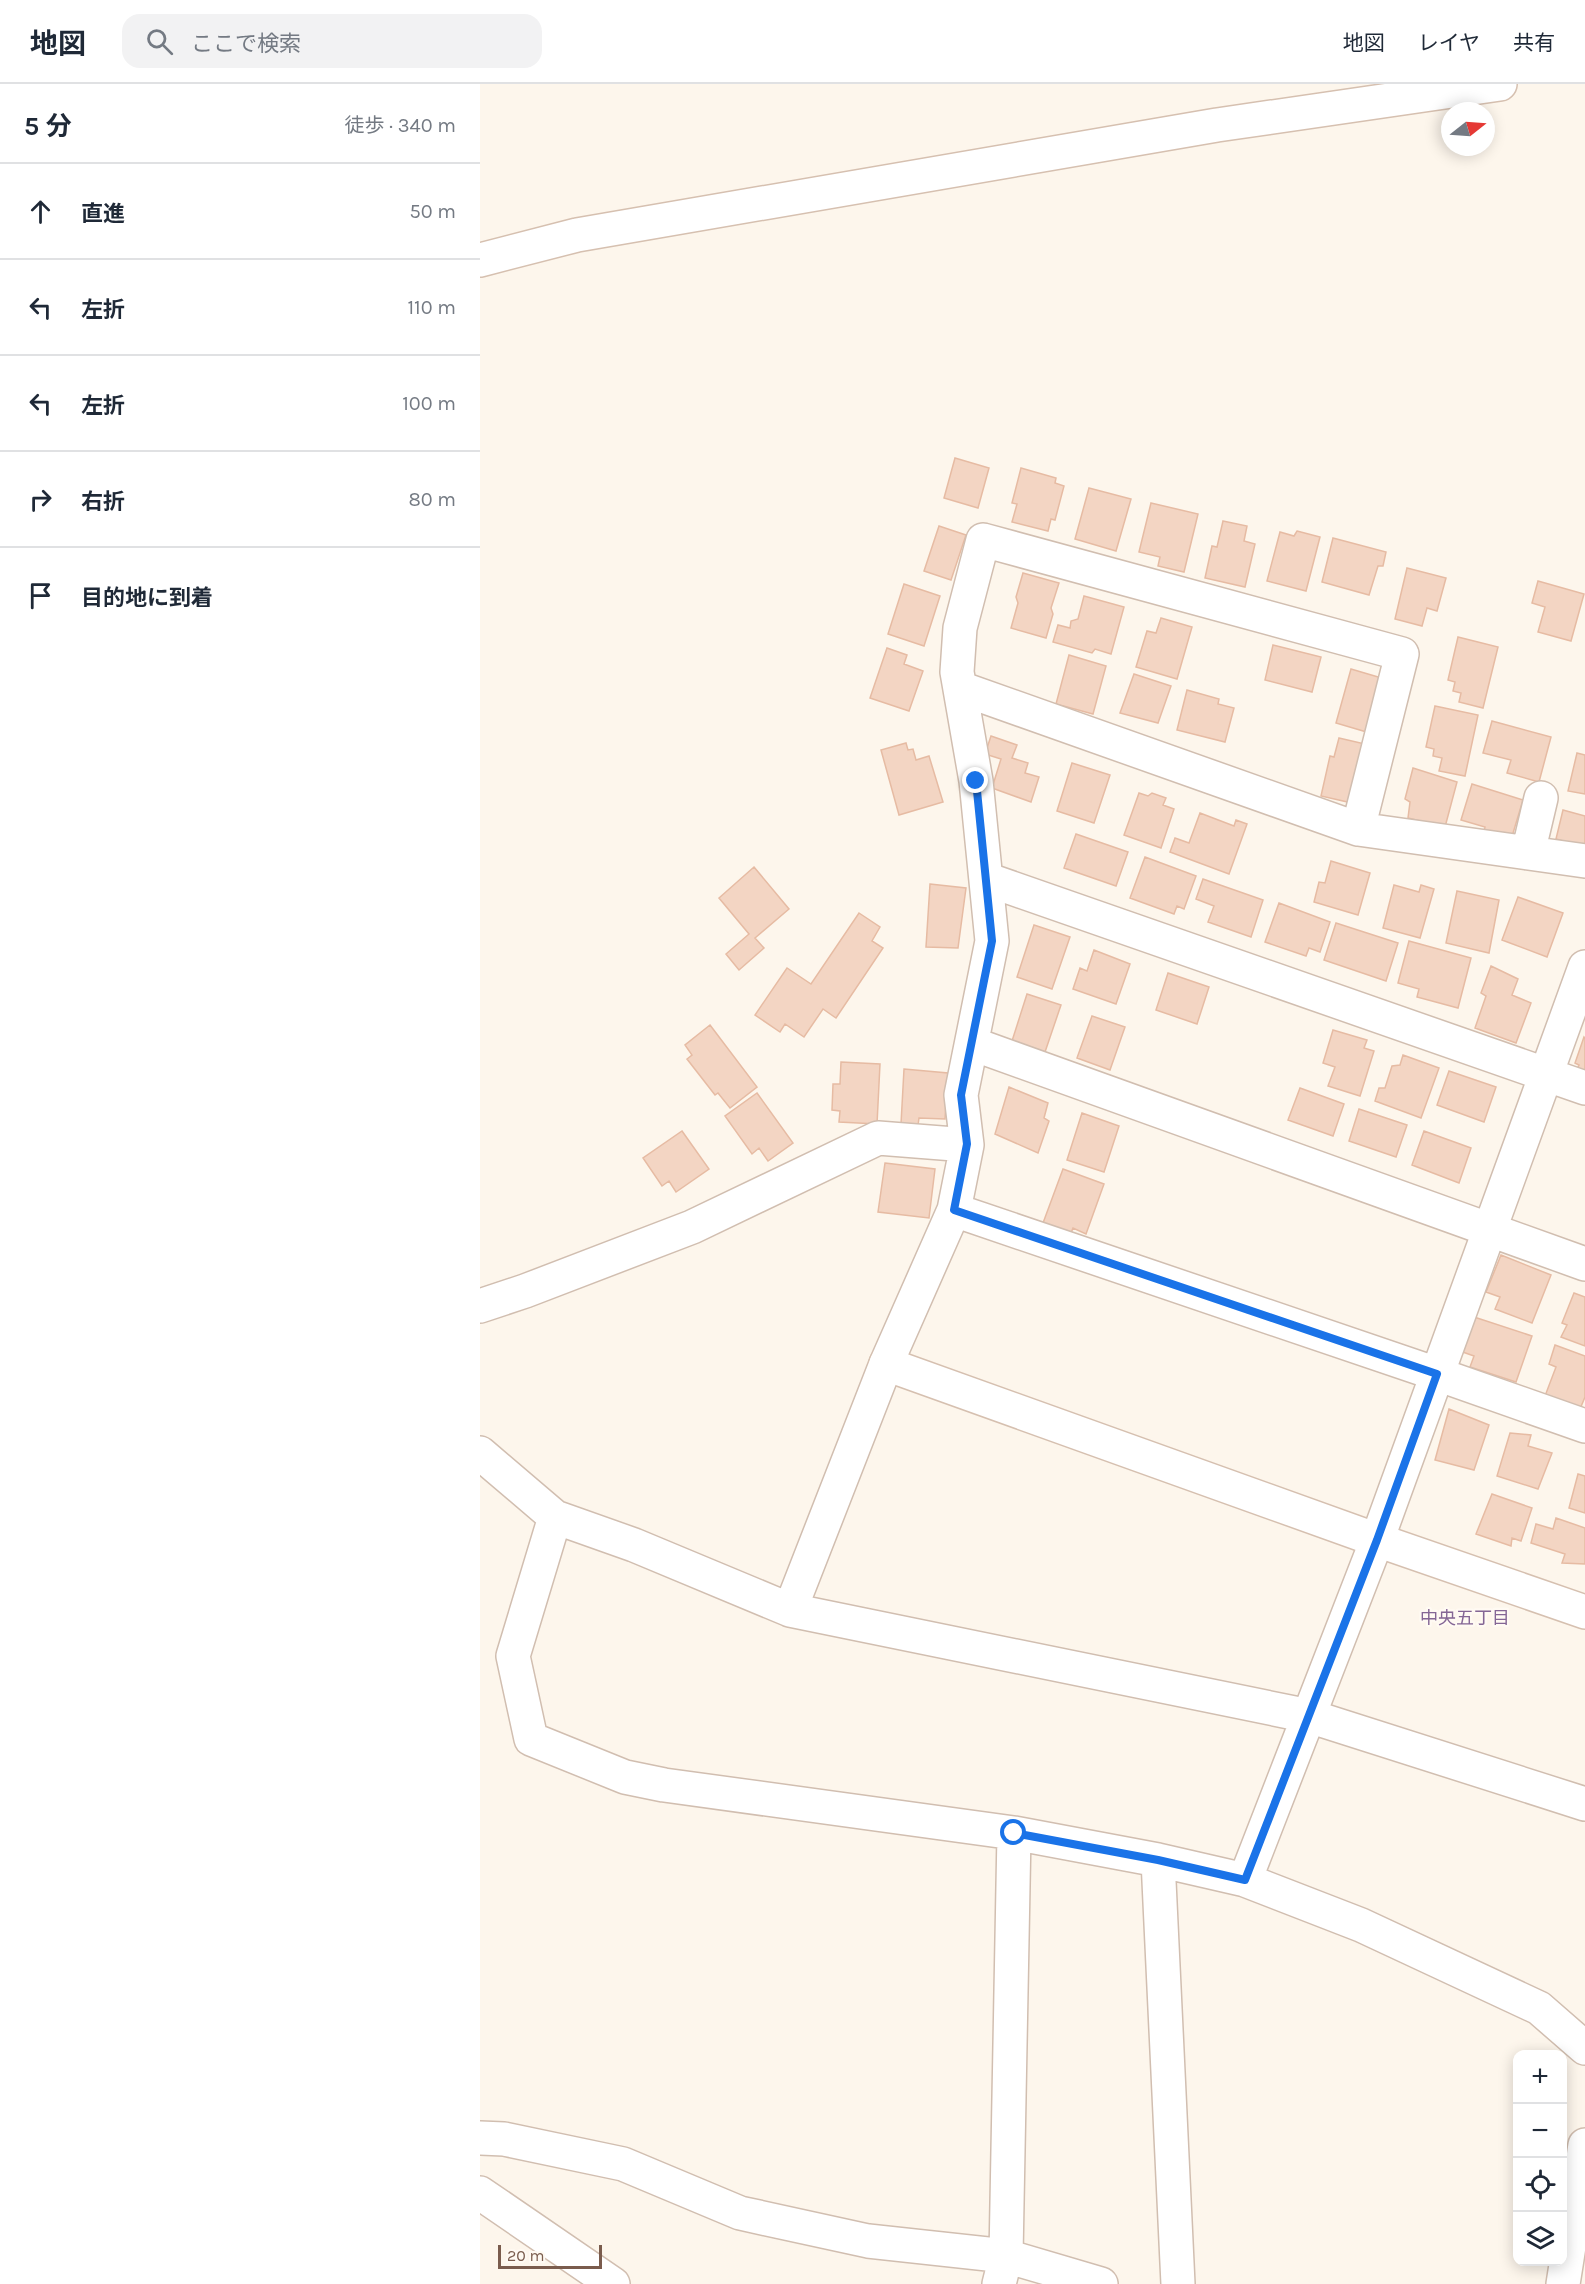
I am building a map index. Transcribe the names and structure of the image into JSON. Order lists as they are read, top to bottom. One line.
{"districts":["中央五丁目"],"scale_bar":"20 m","north":"right","page":{"header":"地図","search":"ここで検索","nav":["地図","レイヤ","共有"],"heading":["5 分","徒歩 · 340 m"],"list":[["直進","50 m"],["左折","110 m"],["左折","100 m"],["右折","80 m"],"目的地に到着"],"map_buttons":["+","−"],"scale":"20 m"}}
